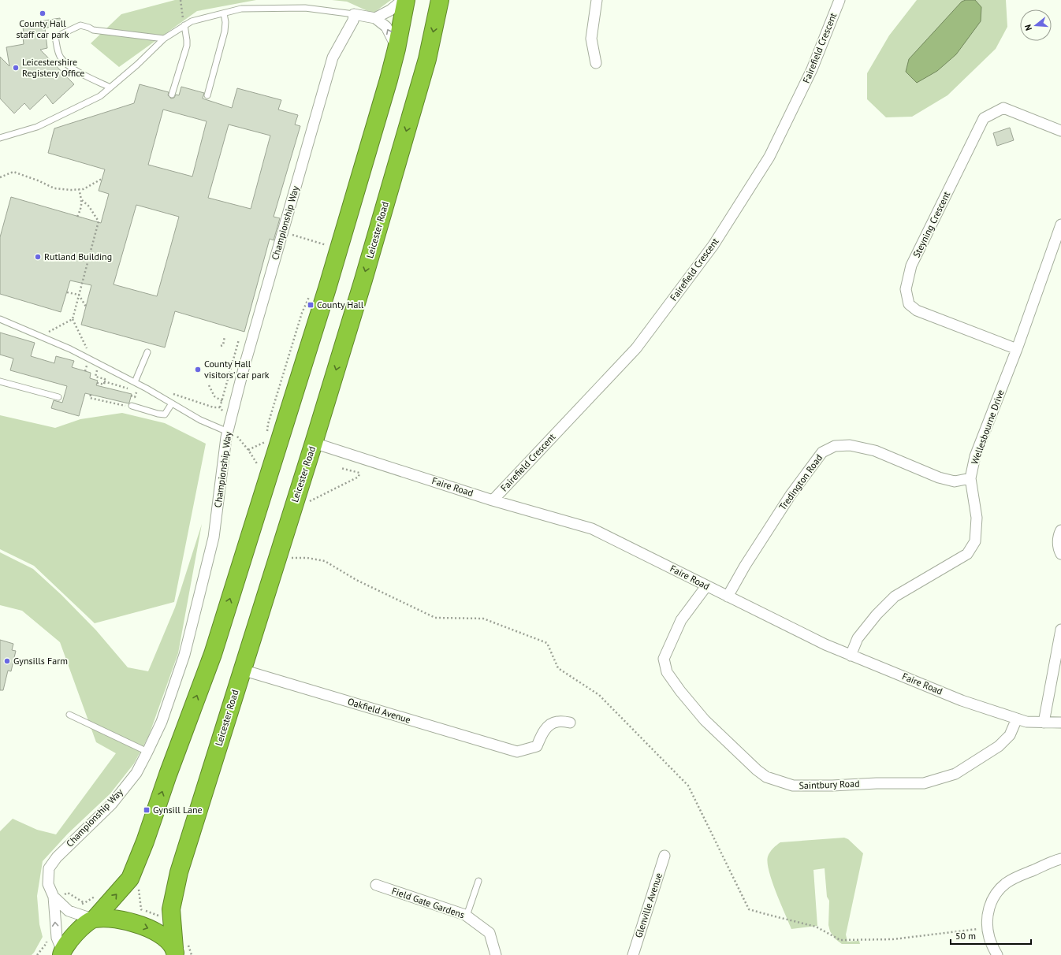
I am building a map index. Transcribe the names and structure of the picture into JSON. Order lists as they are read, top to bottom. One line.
{"streets":{"highway":["Leicester Road"],"street":["Fairefield Crescent","Championship Way","Steyning Crescent","Wellesbourne Drive","Tredington Road","Faire Road","Oakfield Avenue","Saintbury Road","Field Gate Gardens","Glenville Avenue"]},"crossings":[["Fairefield Crescent","Faire Road"],["Steyning Crescent","Wellesbourne Drive"],["Leicester Road","Faire Road"],["Leicester Road","Oakfield Avenue"],["Wellesbourne Drive","Tredington Road"],["Wellesbourne Drive","Faire Road"],["Tredington Road","Faire Road"],["Faire Road","Saintbury Road"]],"places":{"other":["County Hall staff car park","Leicestershire Registery Office","Rutland Building","County Hall visitors' car park","Gynsills Farm"],"transit":["County Hall","Gynsill Lane"]},"scale_bar":"50 m","north":"left"}
